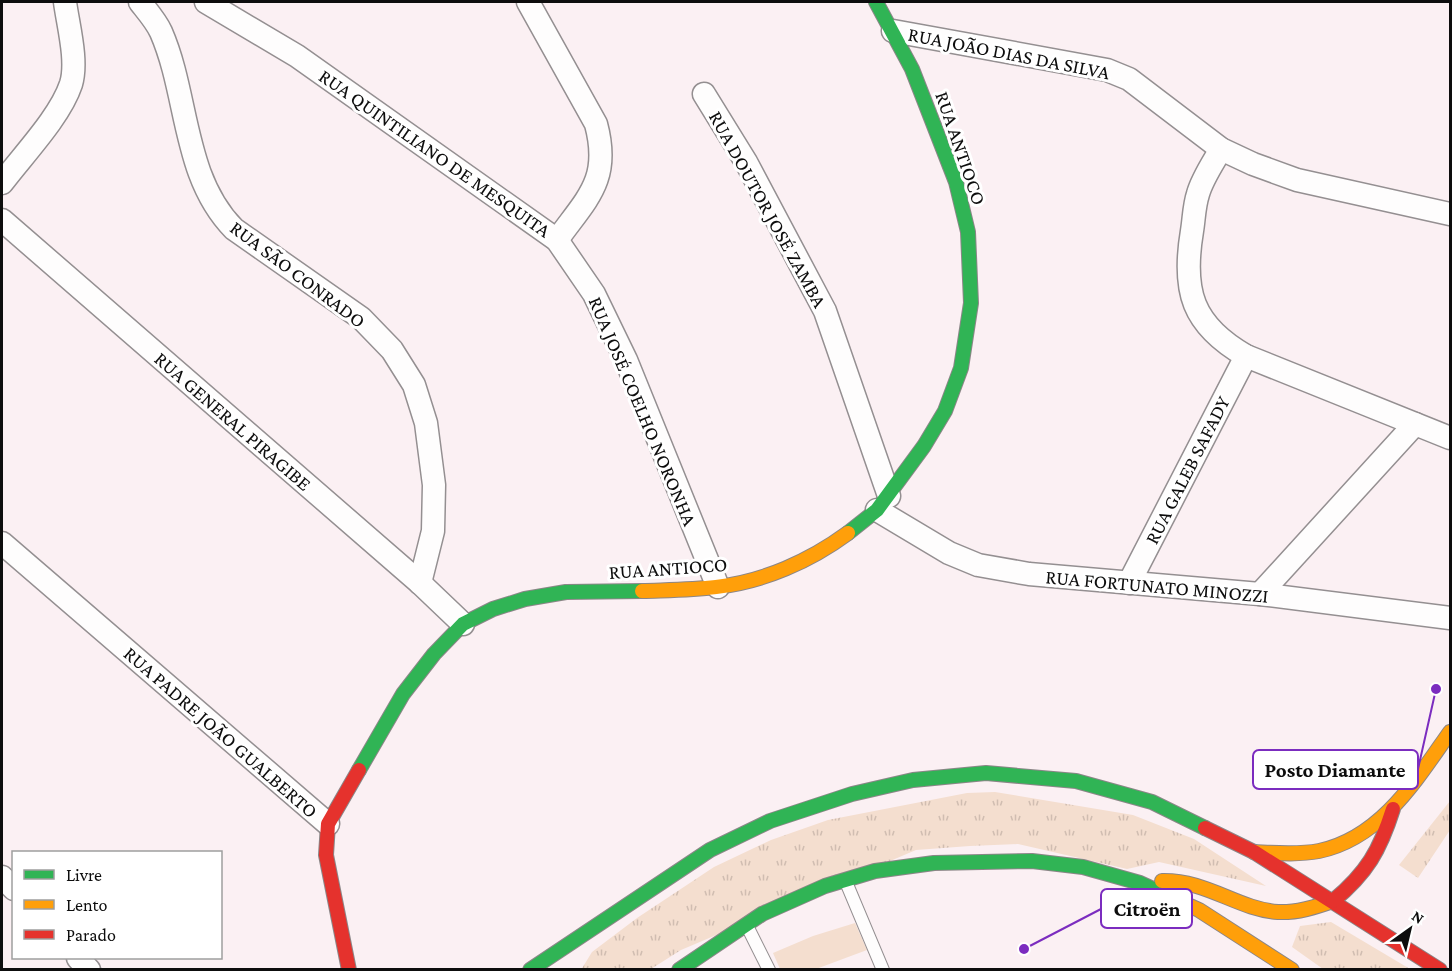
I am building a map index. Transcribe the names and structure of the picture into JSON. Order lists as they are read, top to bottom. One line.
{"streets":{"main road":["RUA ANTIOCO","RUA PADRE JOÃO GUALBERTO"],"street":["RUA JOÃO DIAS DA SILVA","RUA QUINTILIANO DE MESQUITA","RUA DOUTOR JOSÉ ZAMBA","RUA SÃO CONRADO","RUA JOSÉ COELHO NORONHA","RUA GENERAL PIRAGIBE","RUA GALEB SAFADY","RUA FORTUNATO MINOZZI"]},"crossings":[["RUA JOÃO DIAS DA SILVA","RUA ANTIOCO"],["RUA ANTIOCO","RUA DOUTOR JOSÉ ZAMBA"],["RUA ANTIOCO","RUA JOSÉ COELHO NORONHA"],["RUA ANTIOCO","RUA GENERAL PIRAGIBE"],["RUA ANTIOCO","RUA FORTUNATO MINOZZI"],["RUA ANTIOCO","RUA PADRE JOÃO GUALBERTO"],["RUA QUINTILIANO DE MESQUITA","RUA JOSÉ COELHO NORONHA"],["RUA DOUTOR JOSÉ ZAMBA","RUA FORTUNATO MINOZZI"],["RUA SÃO CONRADO","RUA GENERAL PIRAGIBE"],["RUA GALEB SAFADY","RUA FORTUNATO MINOZZI"]],"places":["Posto Diamante","Citroën"],"legend":["Livre","Lento","Parado"],"north":"top right"}
